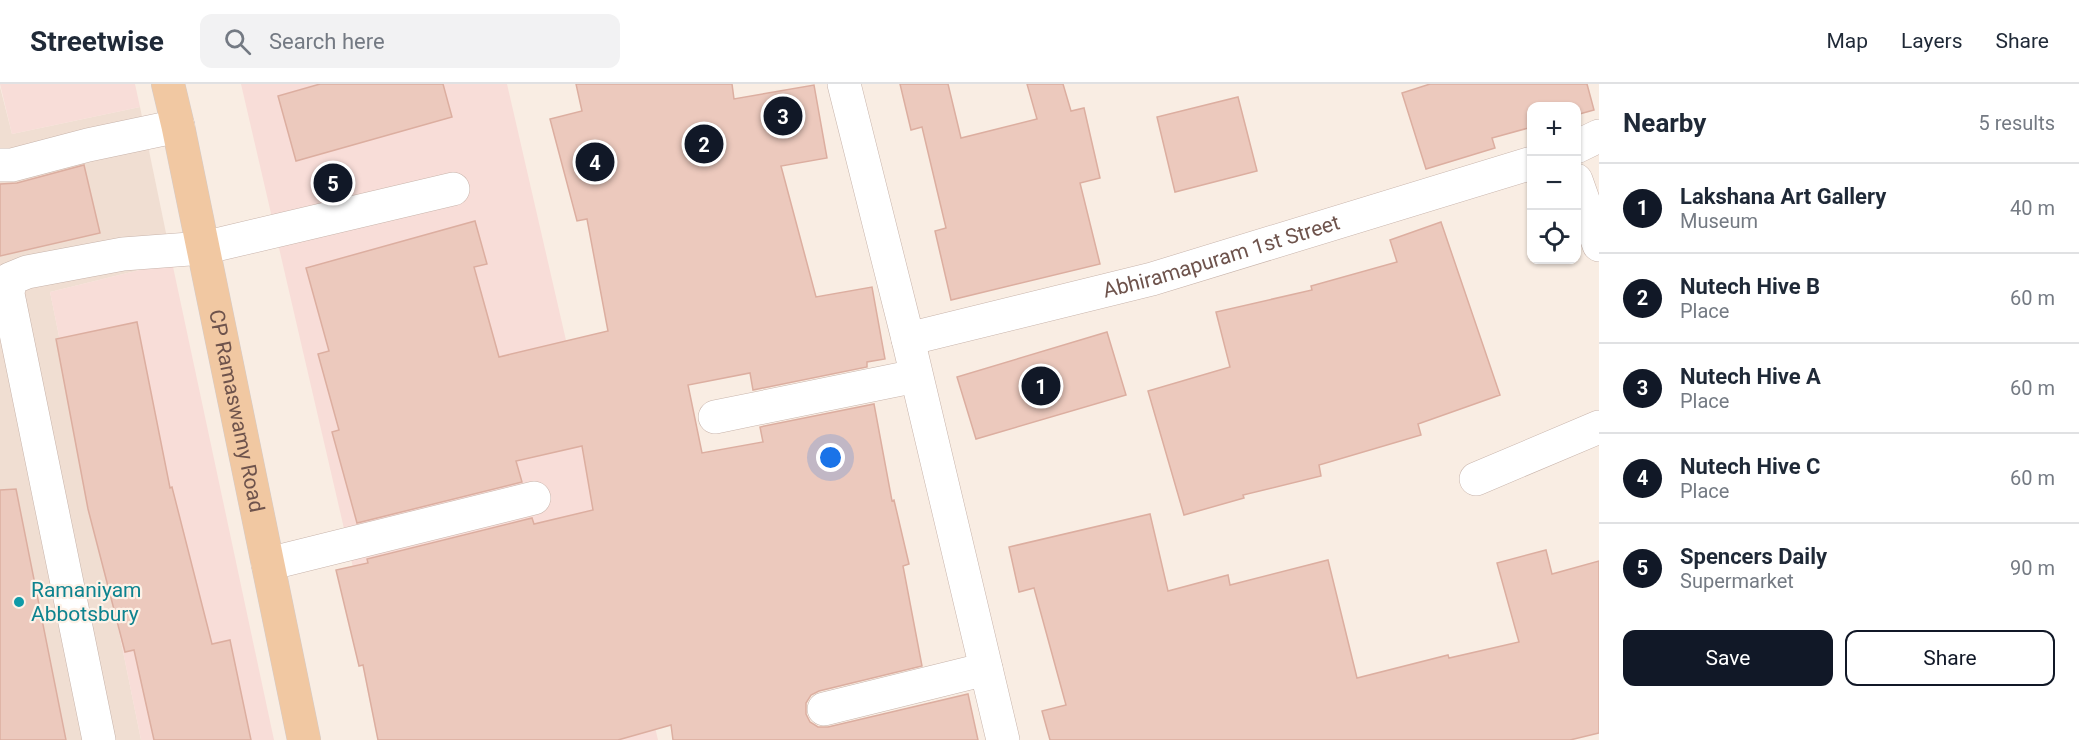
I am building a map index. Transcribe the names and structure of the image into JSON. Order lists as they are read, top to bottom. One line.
{"streets":{"main road":["CP Ramaswamy Road"],"street":["Abhiramapuram 1st Street"]},"places":["Ramaniyam Abbotsbury"],"page":{"header":"Streetwise","search":"Search here","nav":["Map","Layers","Share"],"heading":["Nearby","5 results"],"pins":["3","2","4","5","1"],"map_buttons":["+","−"],"list":[{"mark":"1","name":"Lakshana Art Gallery","note":"Museum","value":"40 m"},{"mark":"2","name":"Nutech Hive B","note":"Place","value":"60 m"},{"mark":"3","name":"Nutech Hive A","note":"Place","value":"60 m"},{"mark":"4","name":"Nutech Hive C","note":"Place","value":"60 m"},{"mark":"5","name":"Spencers Daily","note":"Supermarket","value":"90 m"}],"buttons":["Save","Share"]}}
